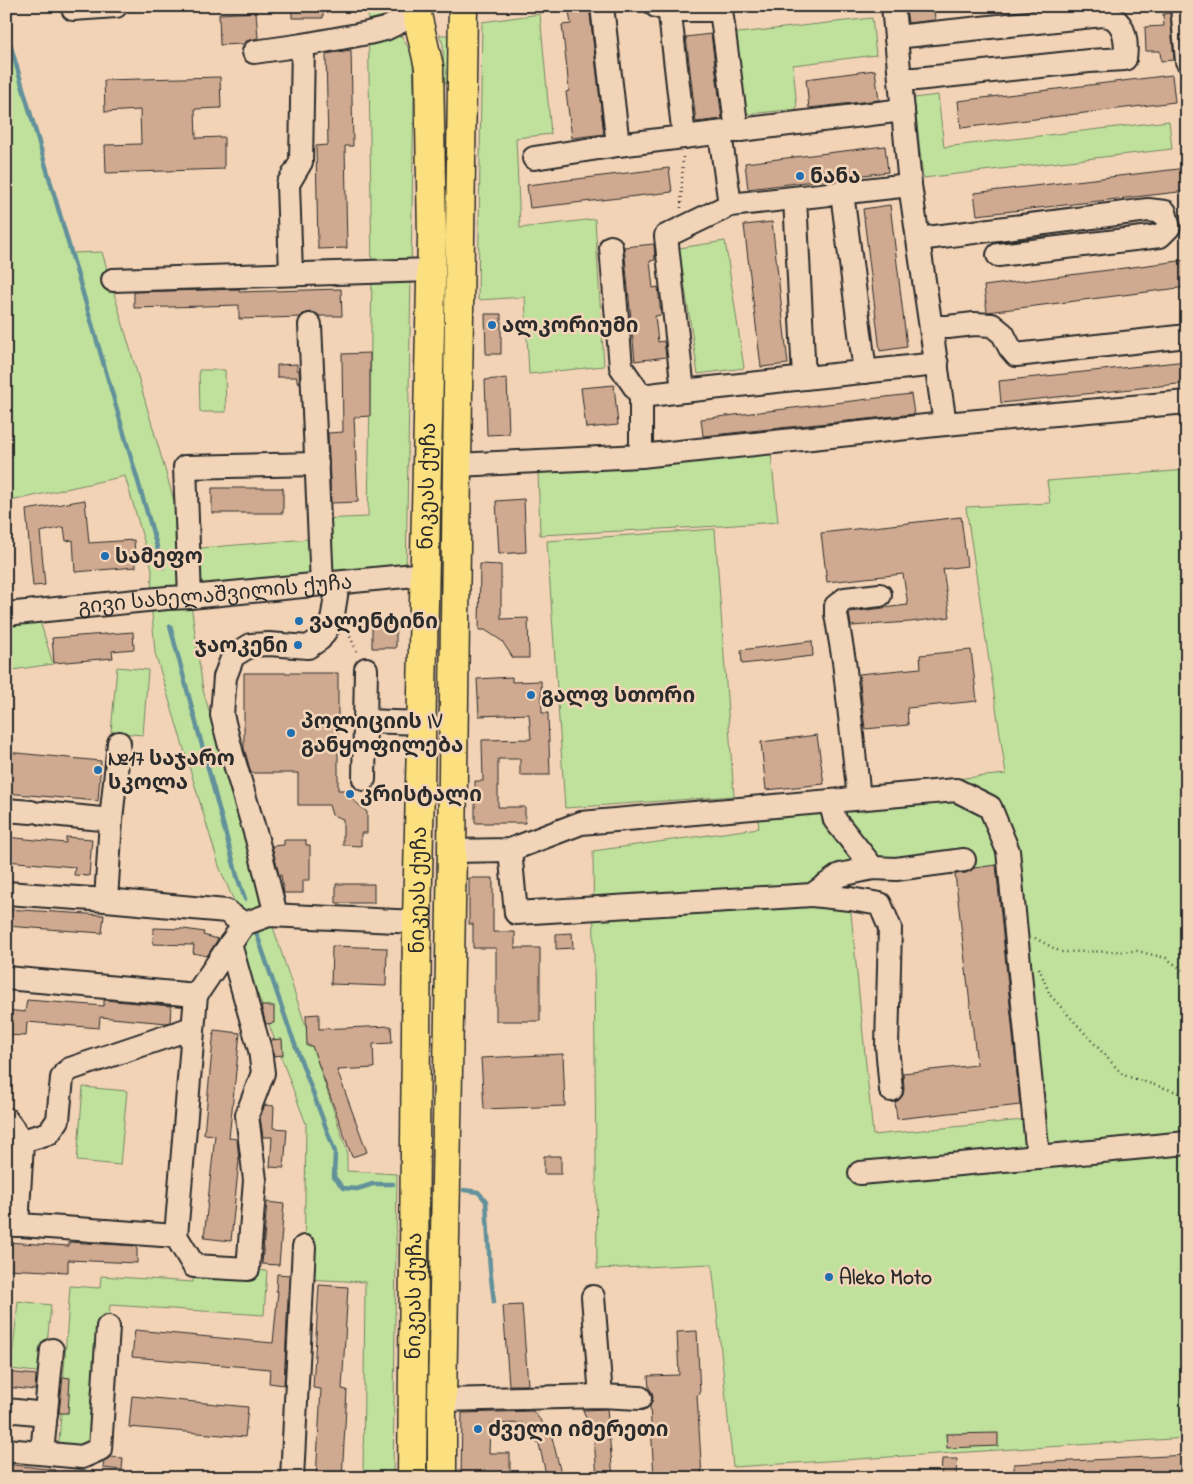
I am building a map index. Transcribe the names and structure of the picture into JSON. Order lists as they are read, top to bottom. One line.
{"streets":{"main road":["ნიკეას ქუჩა"],"street":["გივი სახელაშვილის ქუჩა"]},"crossings":[["ნიკეას ქუჩა","გივი სახელაშვილის ქუჩა"]],"places":["ნანა","ალკორიუმი","სამეფო","ვალენტინი","ჯაოკენი","გალფ სთორი","პოლიციის IV განყოფილება","№17 საჯარო სკოლა","კრისტალი","Aleko Moto","ძველი იმერეთი"]}
